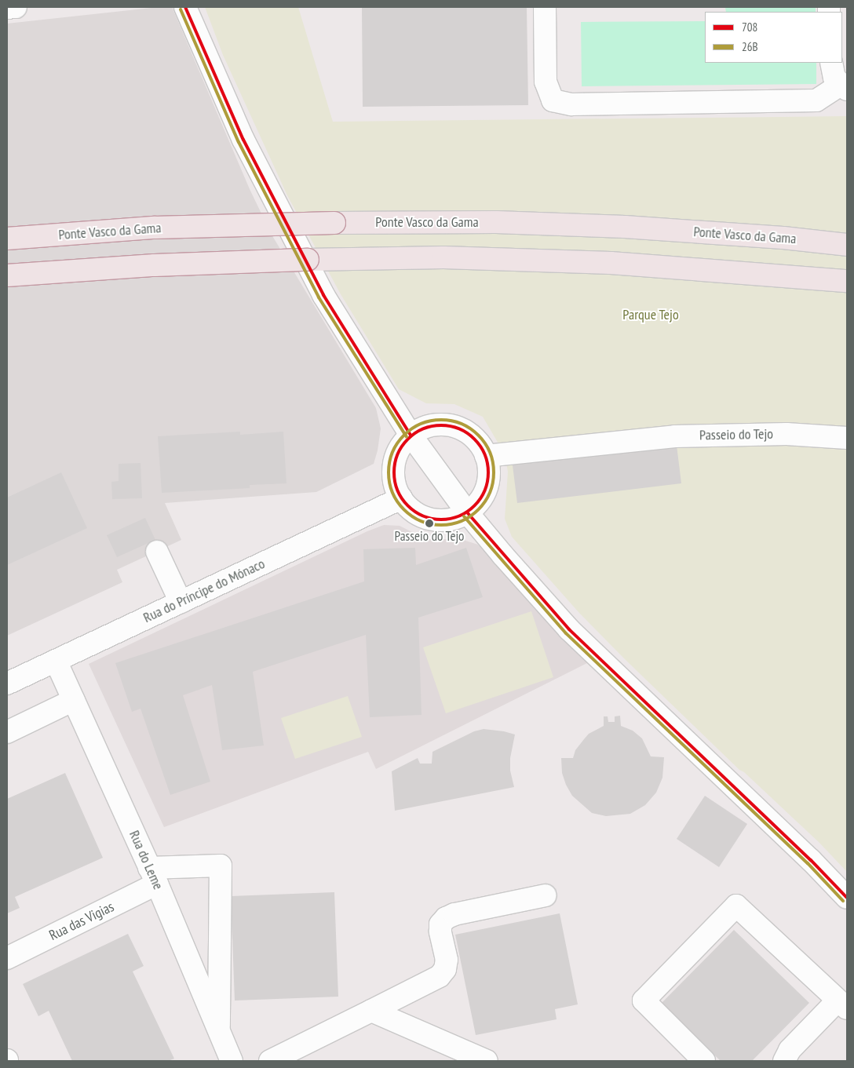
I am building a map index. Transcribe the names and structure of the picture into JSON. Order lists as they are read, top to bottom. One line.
{"streets":{"highway":["Ponte Vasco da Gama"],"street":["Passeio do Tejo","Rua do Príncipe do Mónaco","Rua do Leme","Rua das Vigias"]},"crossings":[["Rua do Príncipe do Mónaco","Rua do Leme"],["Rua do Leme","Rua das Vigias"]],"parks":["Parque Tejo"],"places":["Passeio do Tejo"],"lines":["transit line 708","transit line 26B"],"legend":["708","26B"]}
